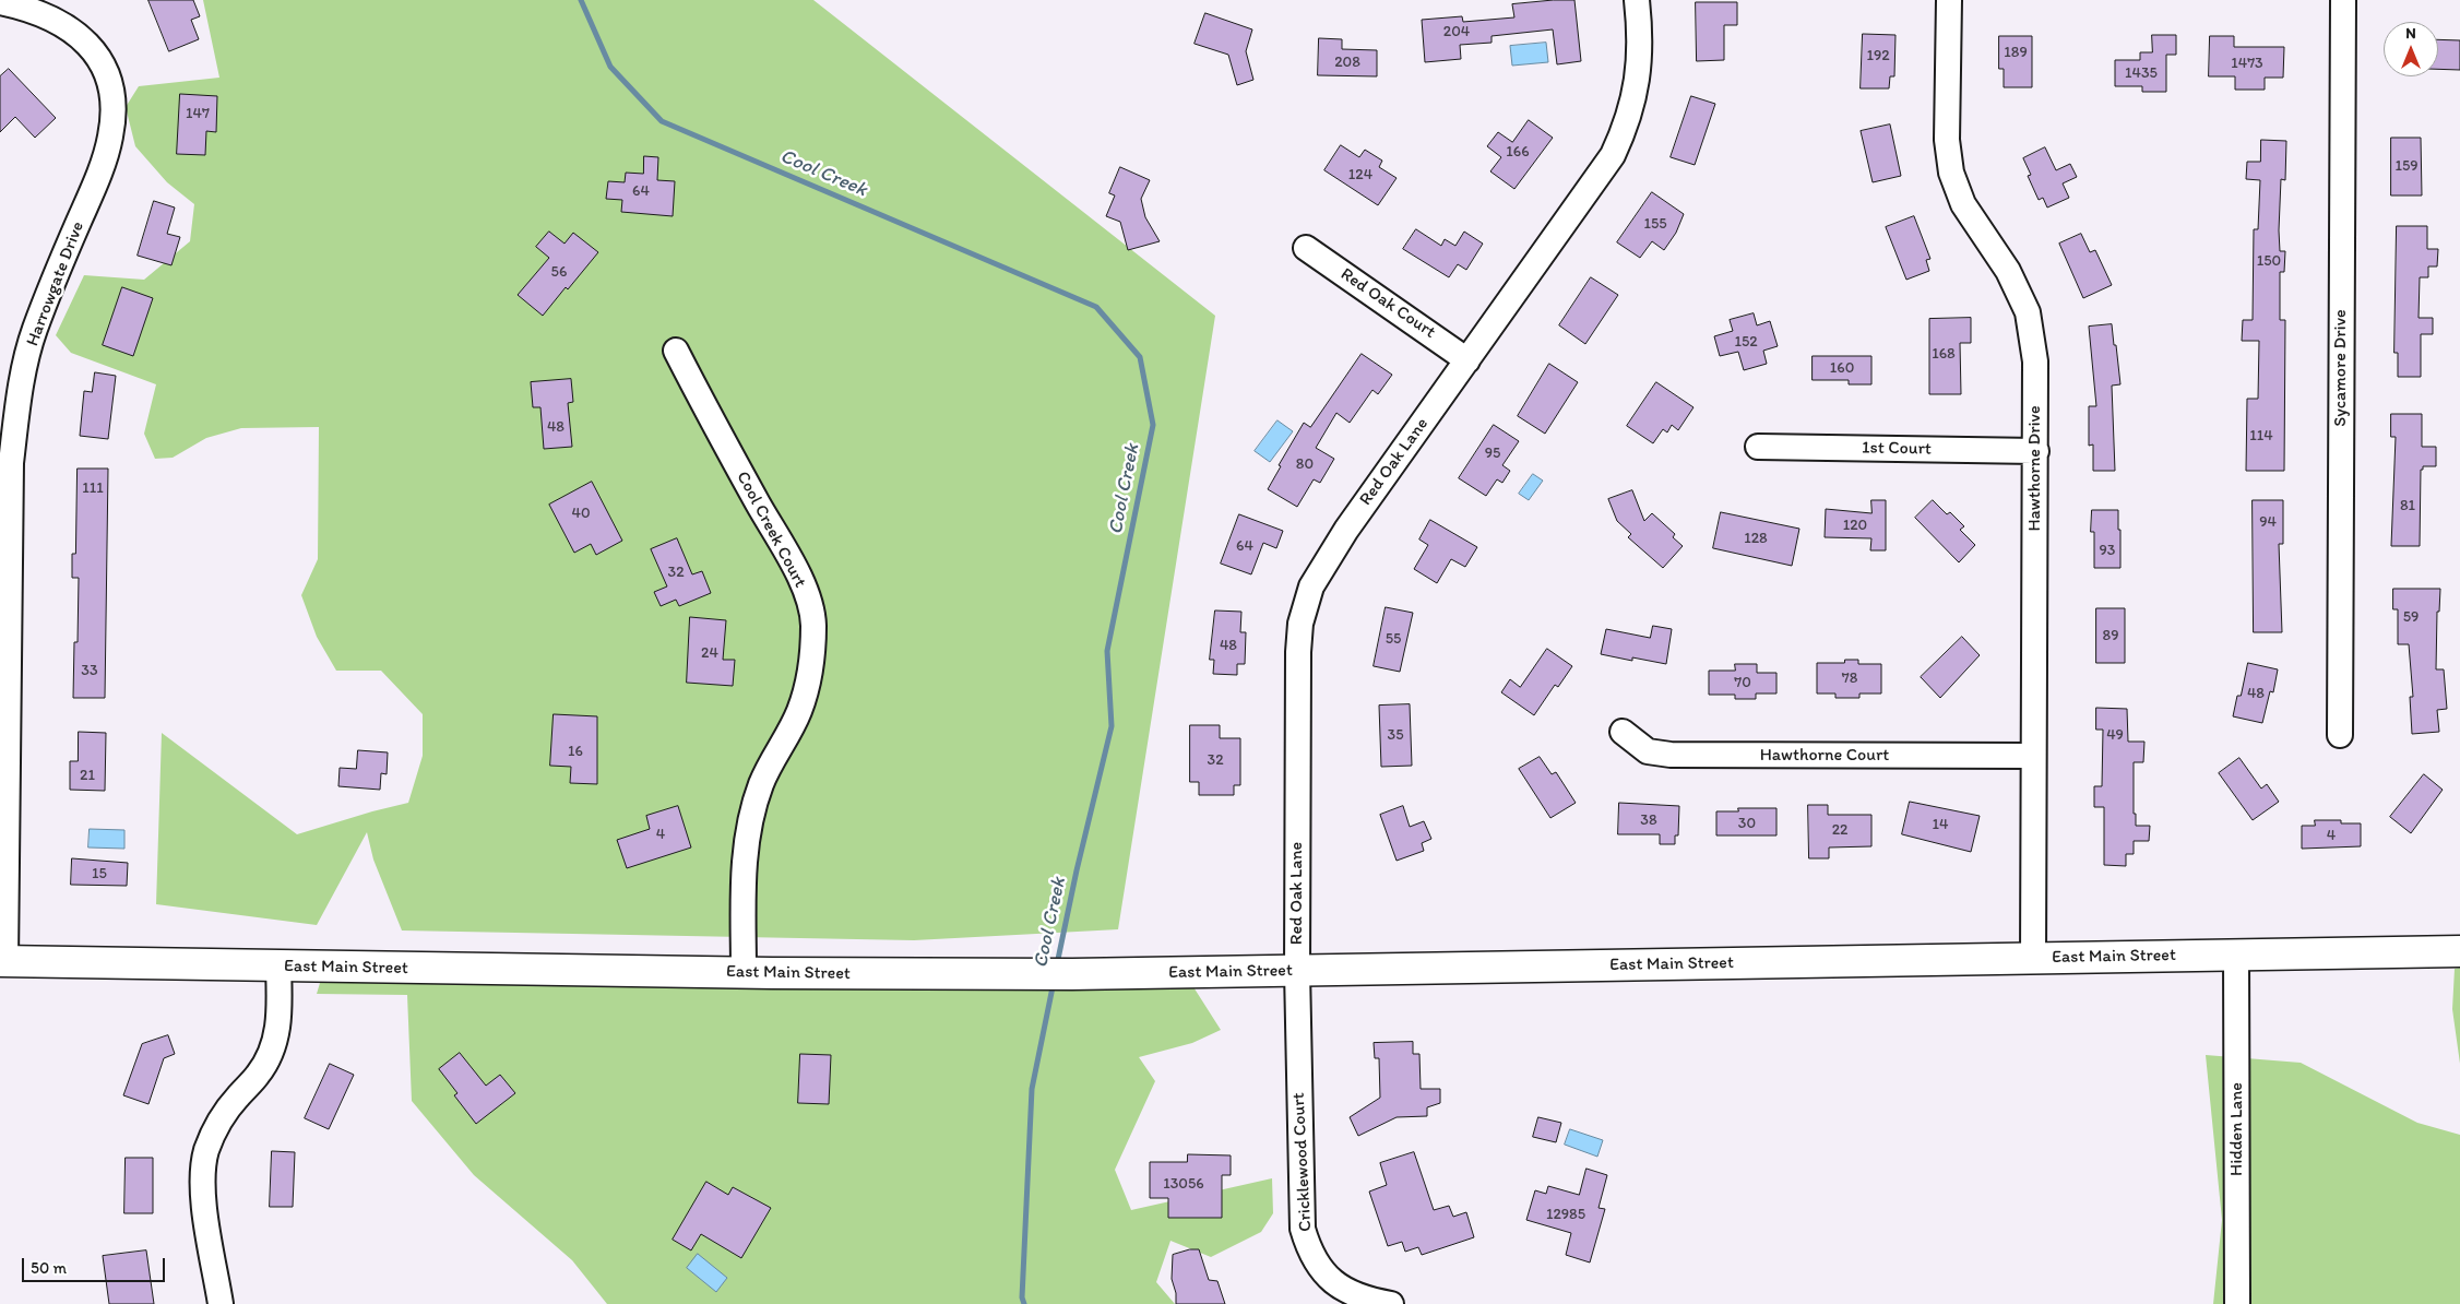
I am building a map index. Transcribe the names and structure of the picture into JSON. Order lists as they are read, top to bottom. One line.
{"streets":{"main road":["East Main Street"],"street":["Harrowgate Drive","Red Oak Court","Sycamore Drive","1st Court","Red Oak Lane","Hawthorne Drive","Cool Creek Court","Hawthorne Court","Hidden Lane","Cricklewood Court"]},"crossings":[["Harrowgate Drive","East Main Street"],["Red Oak Court","Red Oak Lane"],["1st Court","Hawthorne Drive"],["Red Oak Lane","East Main Street"],["Red Oak Lane","Cricklewood Court"],["Hawthorne Drive","Hawthorne Court"],["Hawthorne Drive","East Main Street"],["Cool Creek Court","East Main Street"],["East Main Street","Hidden Lane"],["East Main Street","Cricklewood Court"]],"water":["Cool Creek"],"house_numbers":["204","189","192","208","1473","1435","147","166","159","124","64","155","150","56","152","168","160","48","114","95","80","111","81","40","94","120","128","64","93","32","59","89","55","48","24","33","78","70","48","35","49","16","32","21","38","30","14","22","4","4","15","13056","12985"],"scale_bar":"50 m","north":"top"}
